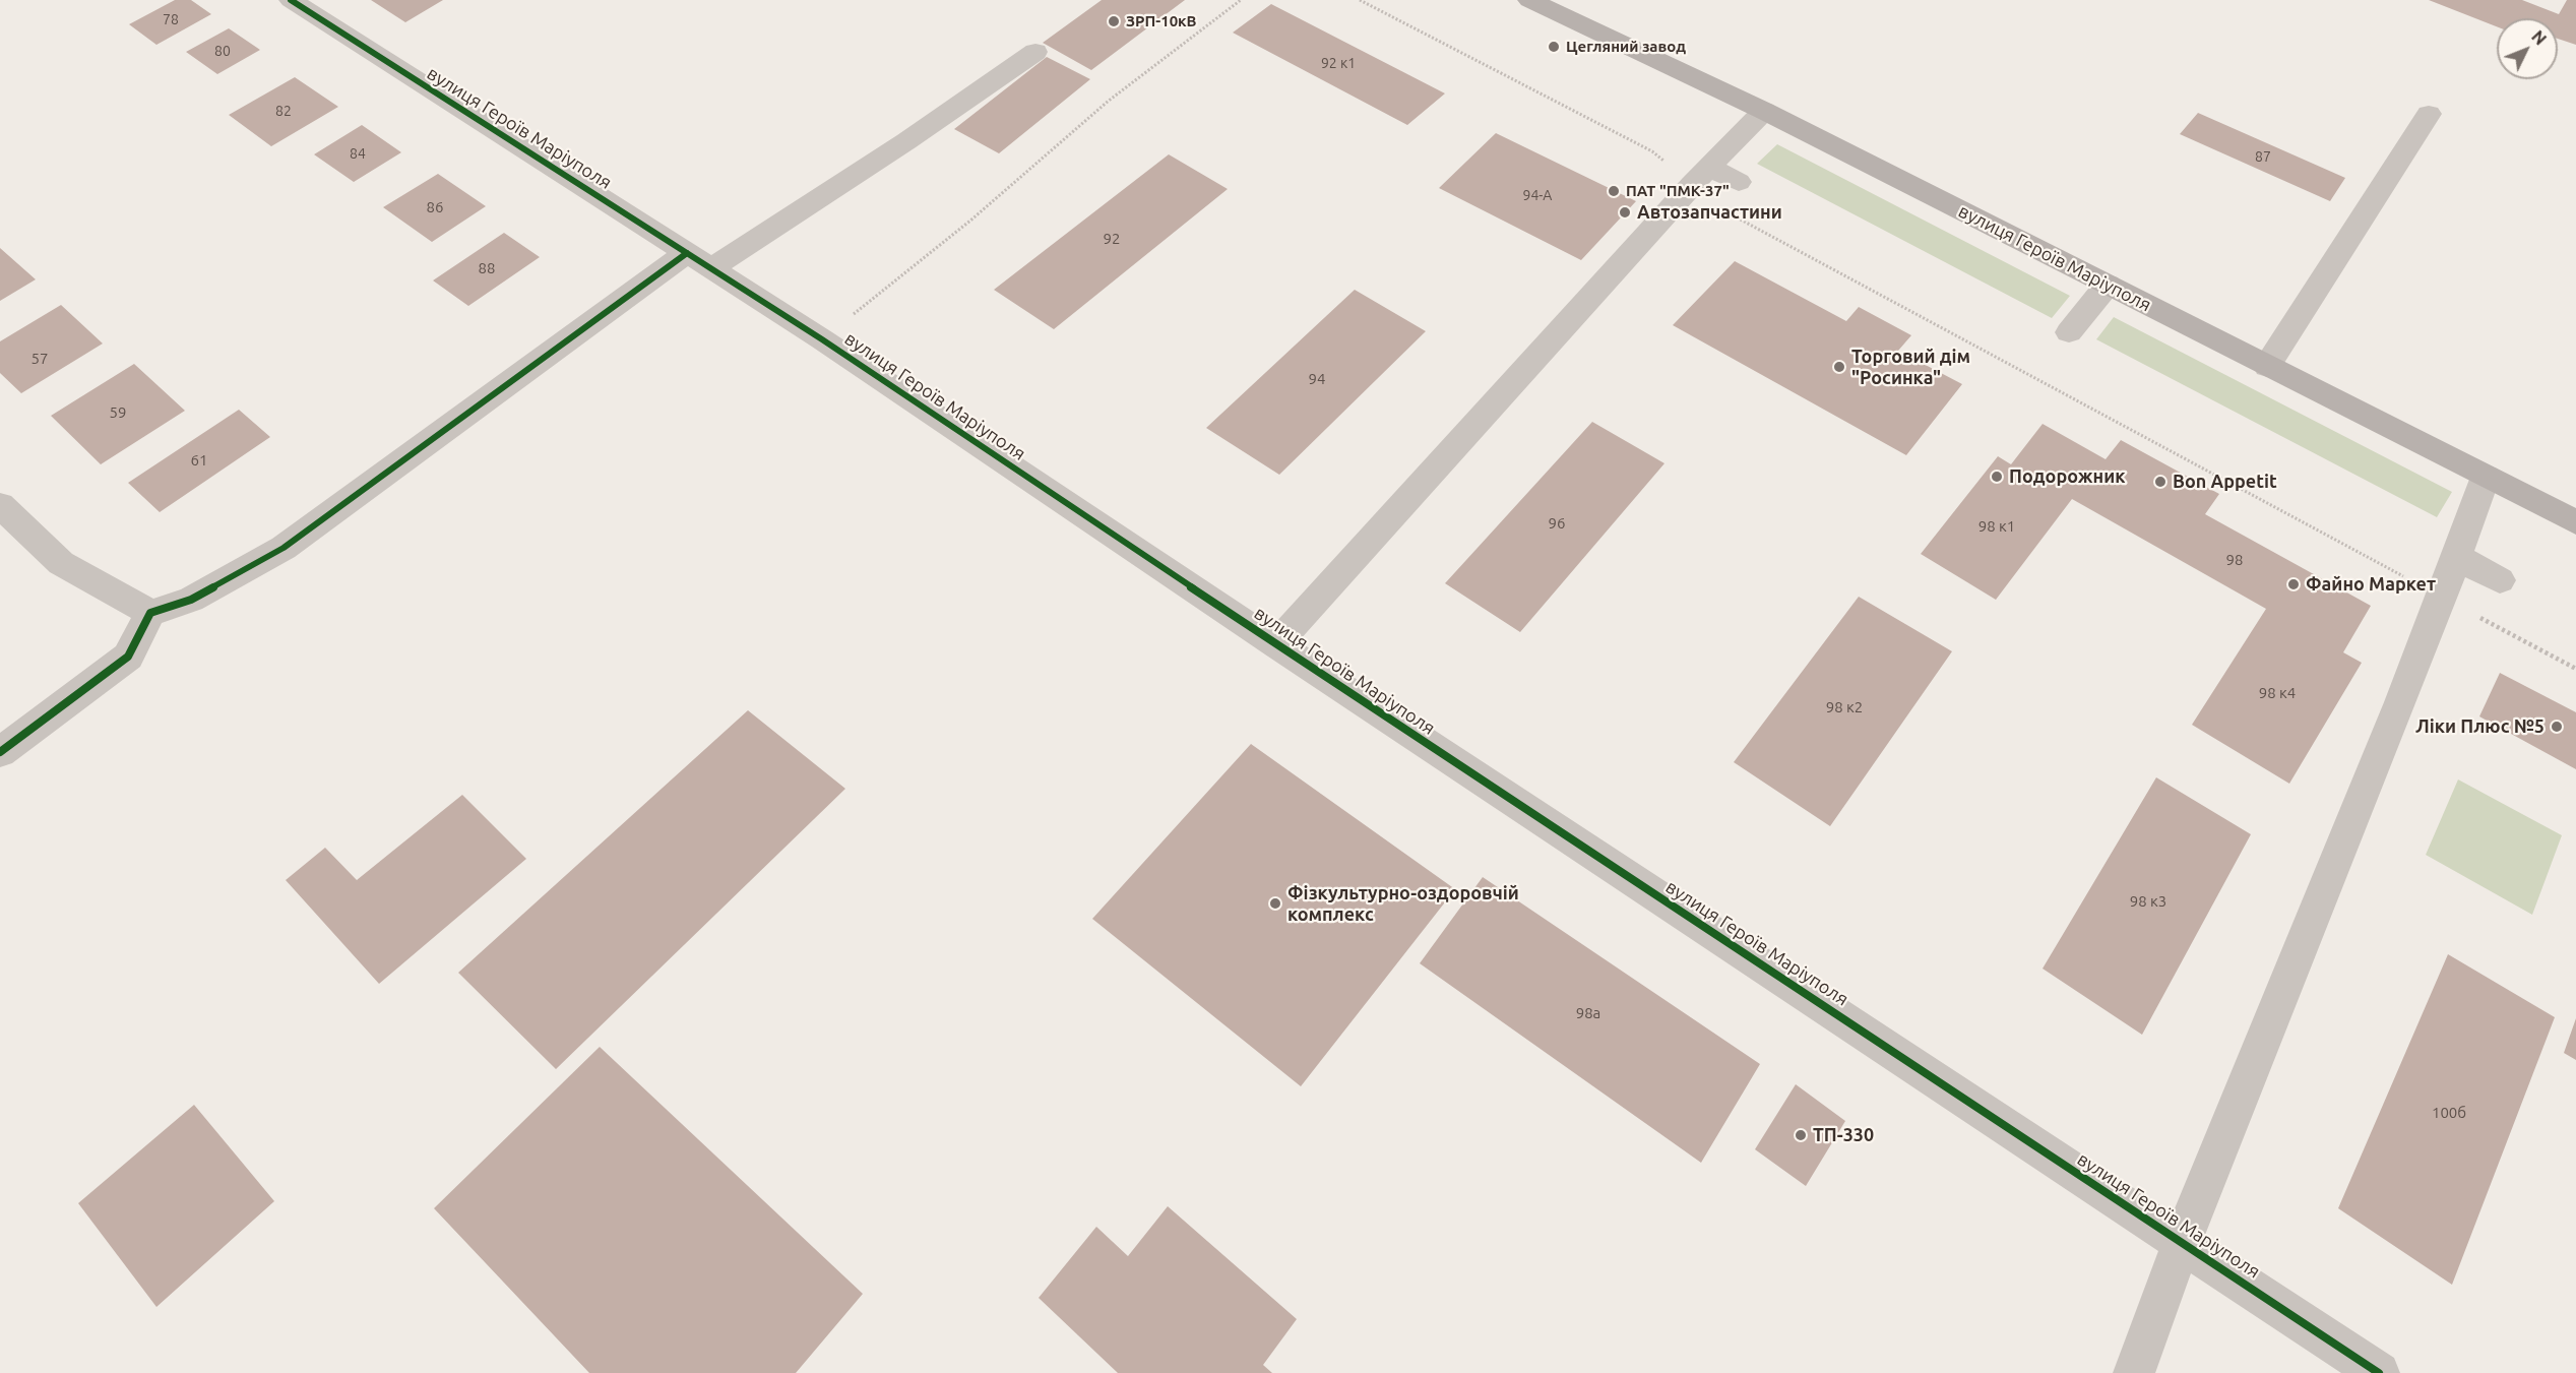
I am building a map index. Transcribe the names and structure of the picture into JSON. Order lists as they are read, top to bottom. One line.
{"streets":{"main road":["вулиця Героїв Маріуполя"]},"places":["ЗРП-10кВ","Цегляний завод","ПАТ \"ПМК-37\"","Автозапчастини","Торговий дім \"Росинка\"","Подорожник","Bon Appetit","Файно Маркет","Ліки Плюс №5","Фізкультурно-оздоровчій комплекс","ТП-330"],"house_numbers":["78","80","92 к1","82","84","87","94-А","86","92","88","57","94","59","61","96","98 к1","98","98 к4","98 к2","98 к3","98а","100б"],"north":"top right"}
